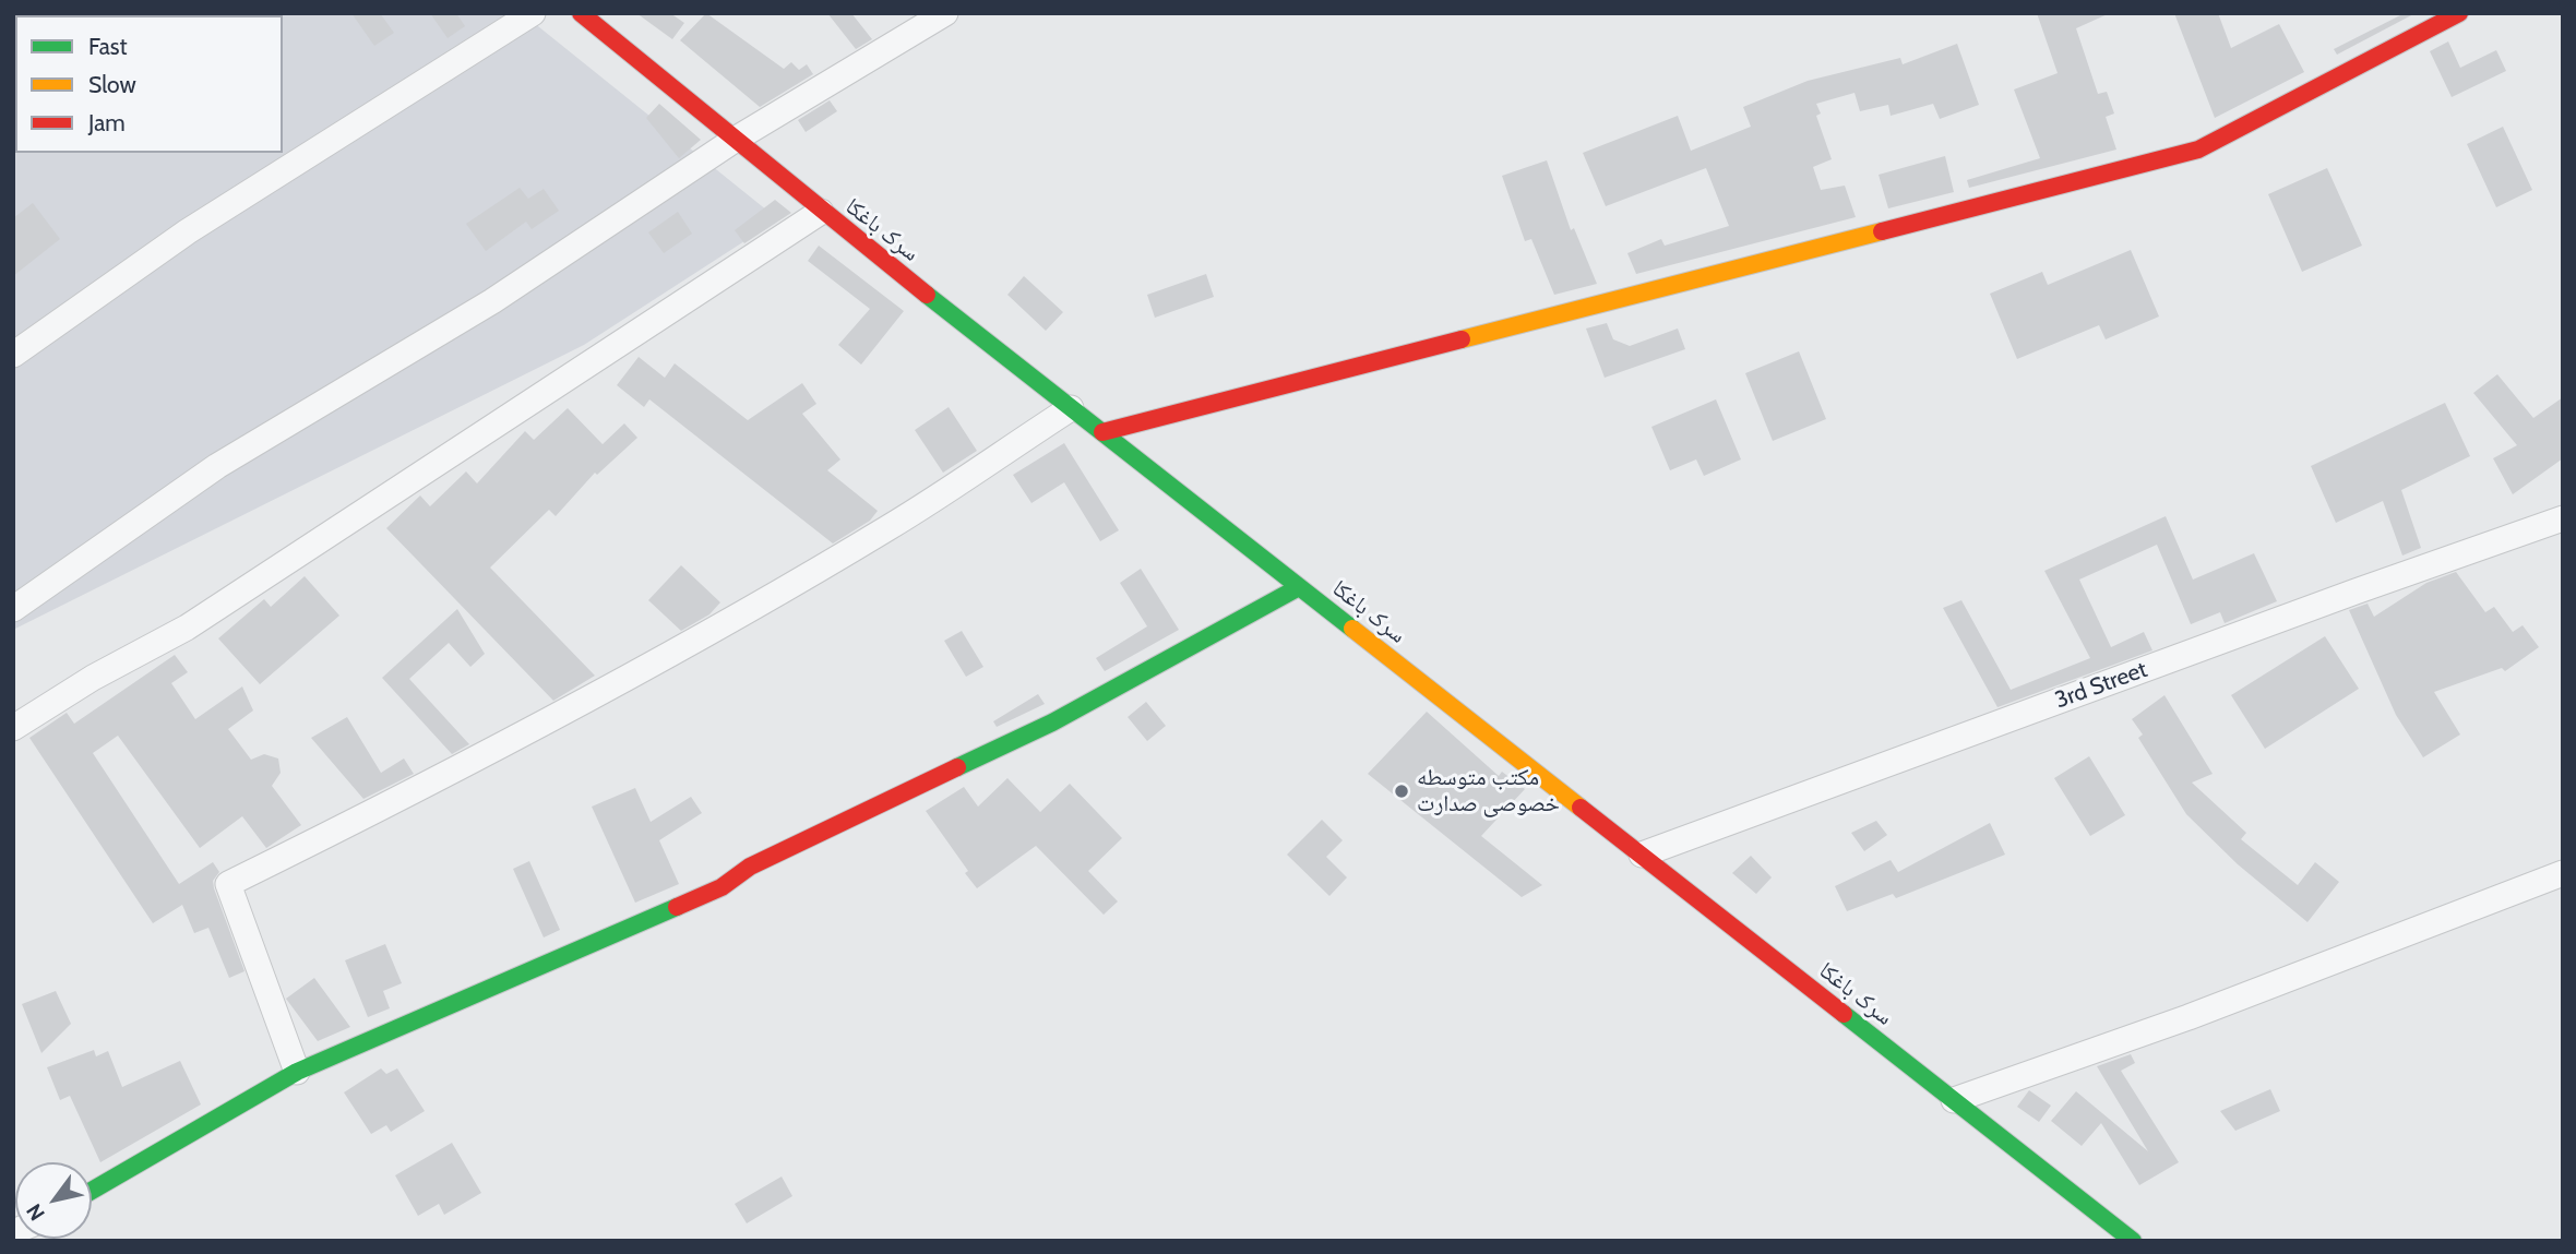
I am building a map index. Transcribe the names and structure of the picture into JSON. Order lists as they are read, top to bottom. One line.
{"streets":{"street":["سرک باغکا","3rd Street"]},"crossings":[["سرک باغکا","3rd Street"]],"places":["مکتب متوسطه خصوصی صدارت"],"legend":["Fast","Slow","Jam"],"north":"bottom left"}
